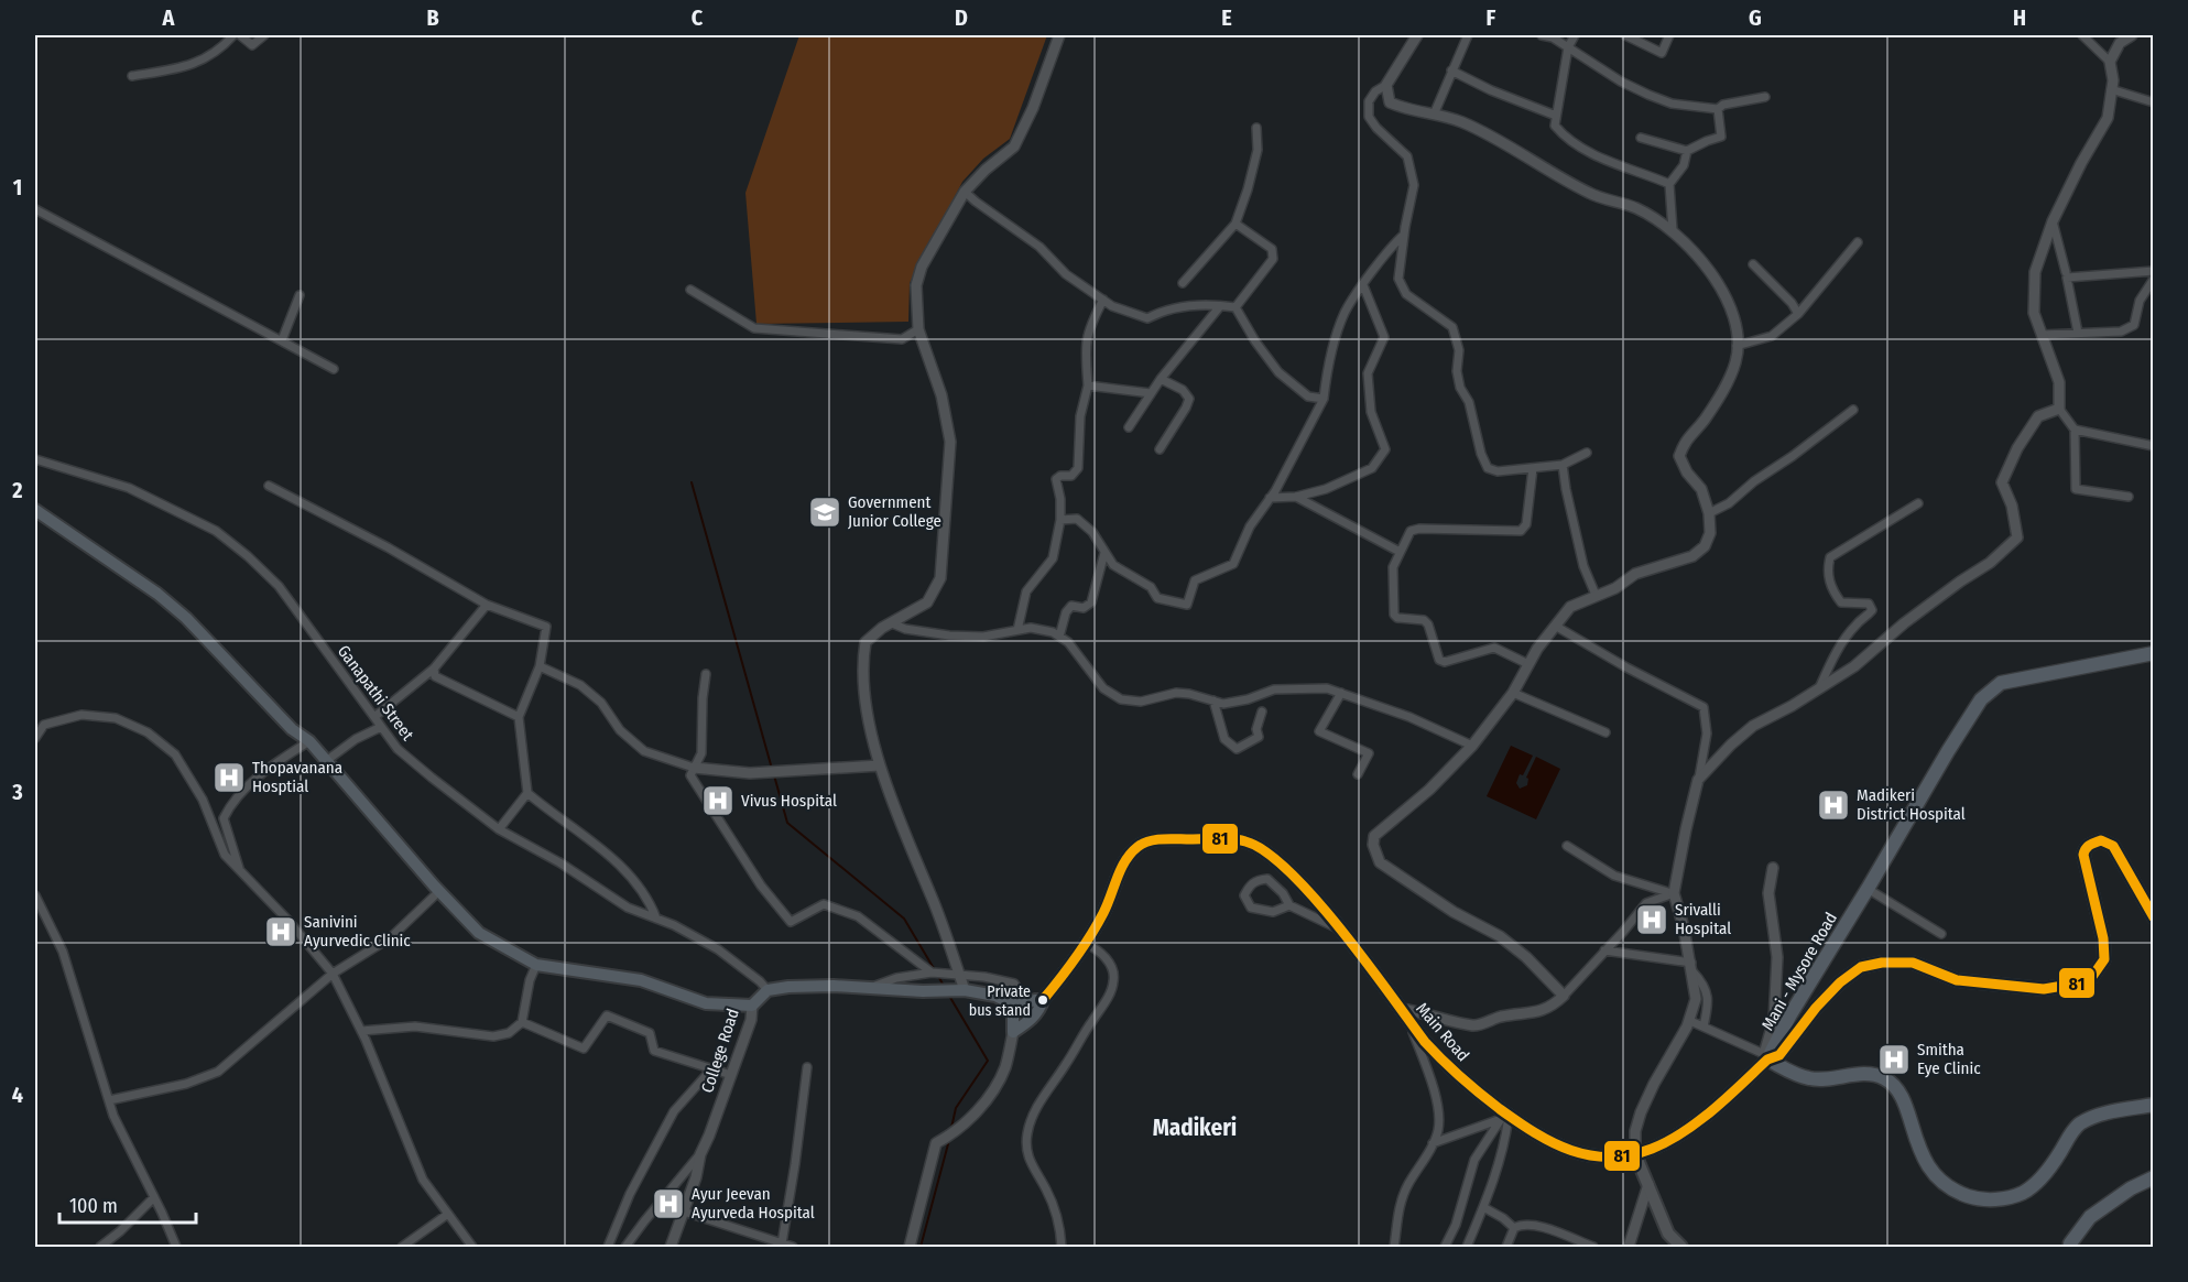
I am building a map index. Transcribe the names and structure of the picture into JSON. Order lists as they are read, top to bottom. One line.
{"streets":{"highway":["Mani - Mysore Road"],"main road":["Main Road","College Road"],"street":["Ganapathi Street"]},"crossings":[["Ganapathi Street","College Road"],["Mani - Mysore Road","Main Road"]],"districts":["Madikeri"],"places":{"school or university":["Government Junior College"],"hospital":["Thopavanana Hosptial","Vivus Hospital","Madikeri District Hospital","Srivalli Hospital","Sanivini Ayurvedic Clinic","Smitha Eye Clinic","Ayur Jeevan Ayurveda Hospital"],"other":["Private bus stand"]},"lines":["transit line 81"],"scale_bar":"100 m","grid":{"columns":["A","B","C","D","E","F","G","H"],"rows":["1","2","3","4"]}}
